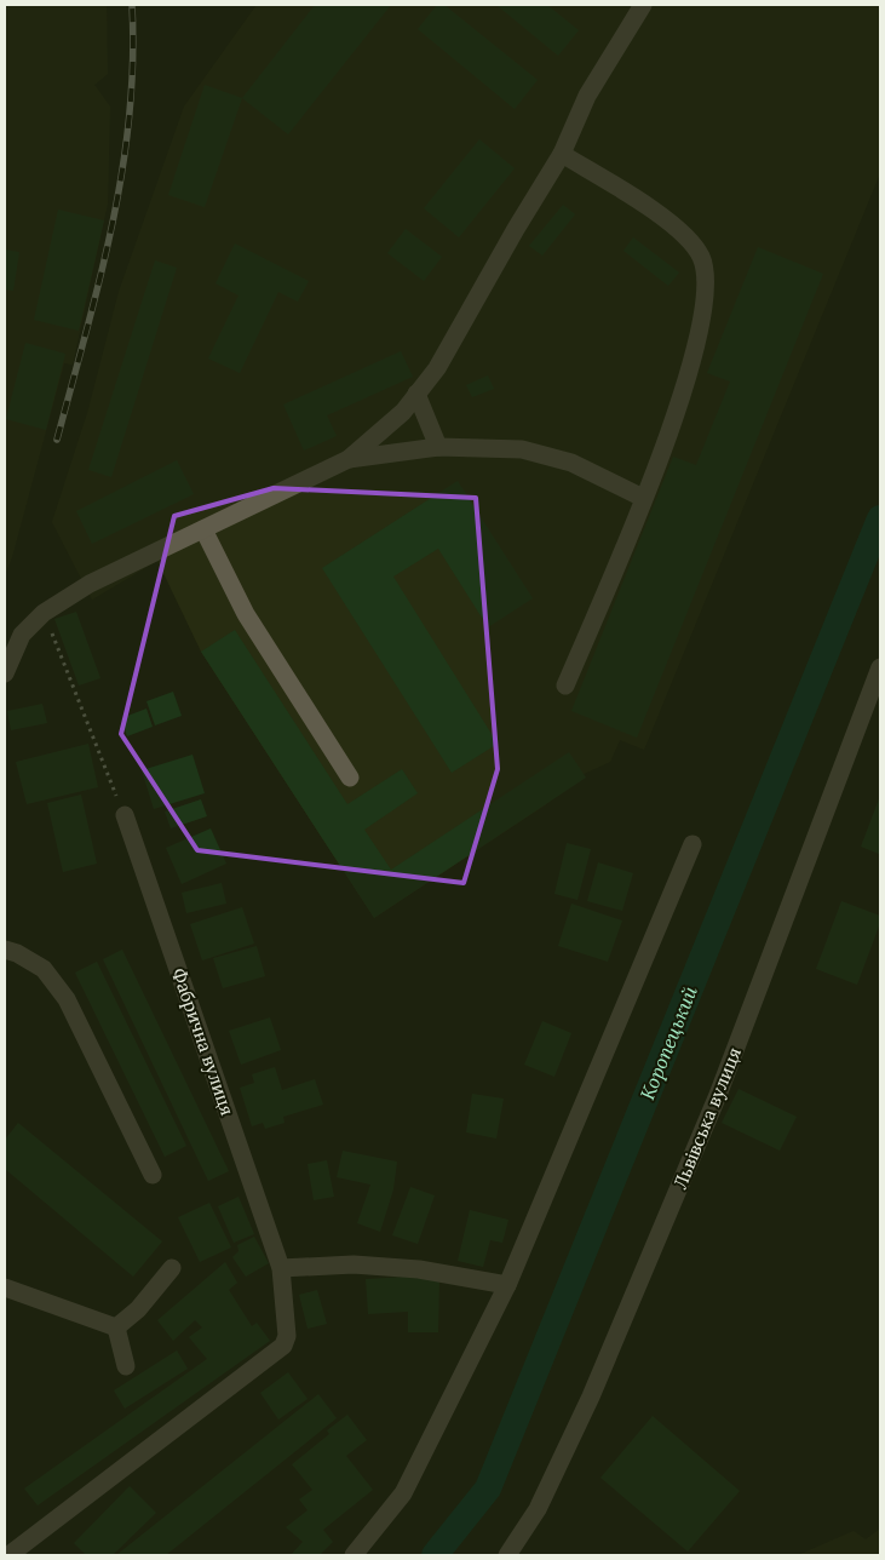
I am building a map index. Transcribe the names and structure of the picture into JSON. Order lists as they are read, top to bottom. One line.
{"streets":{"street":["Фабрична вулиця","Львівська вулиця"]},"water":["Коропецький"]}
